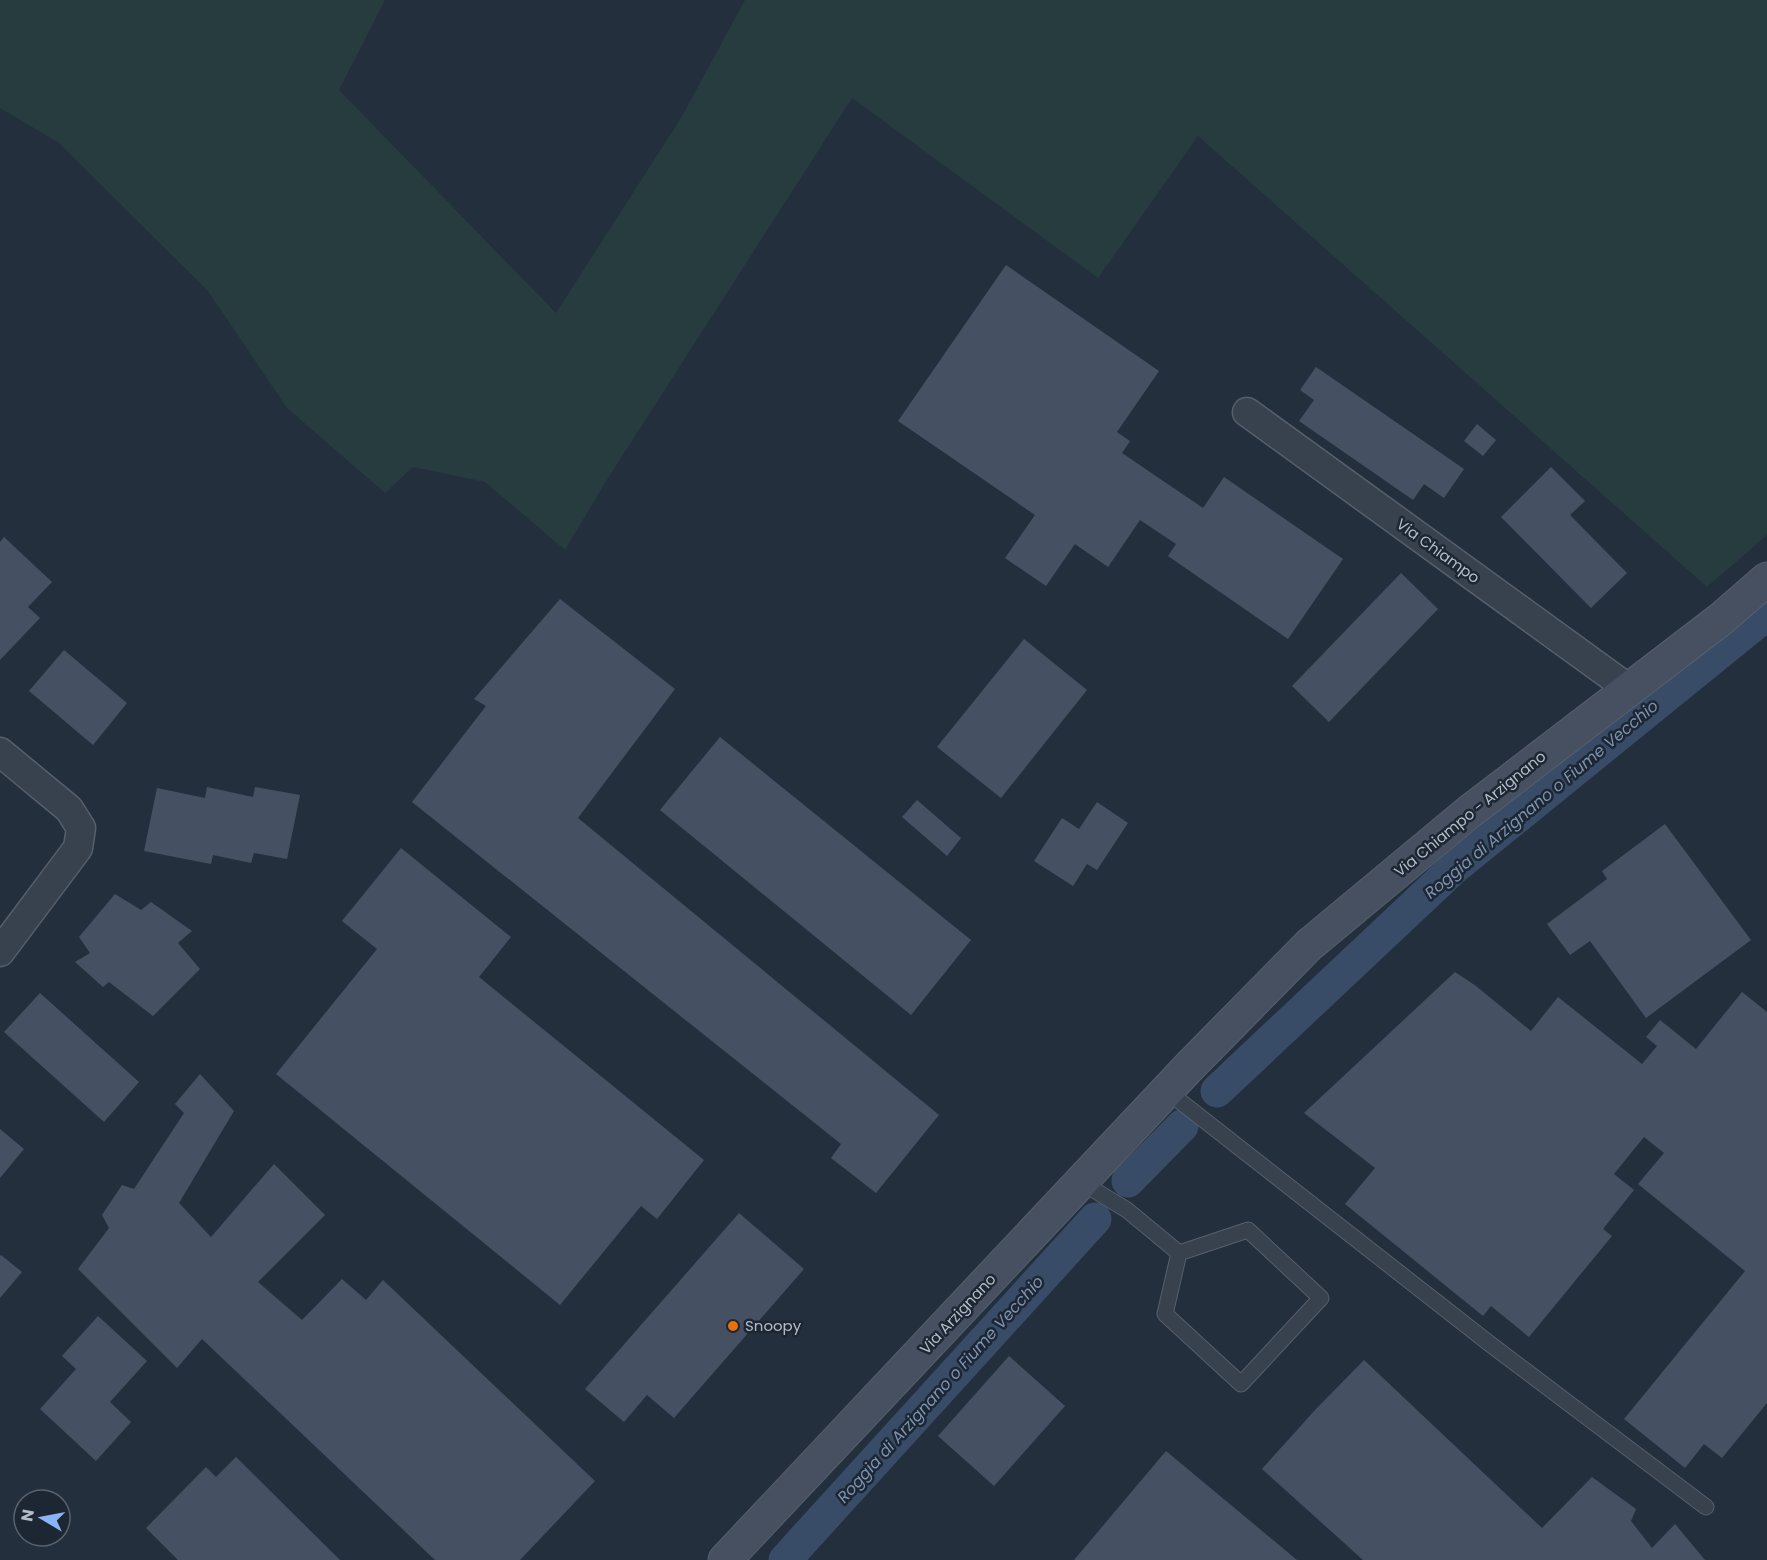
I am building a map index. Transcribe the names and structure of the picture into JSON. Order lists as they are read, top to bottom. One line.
{"streets":{"main road":["Via Chiampo - Arzignano","Via Arzignano"],"street":["Via Chiampo"]},"crossings":[["Via Chiampo","Via Chiampo - Arzignano"],["Via Chiampo - Arzignano","Via Arzignano"]],"water":["Roggia di Arzignano o Fiume Vecchio"],"places":["Snoopy"],"north":"left"}
